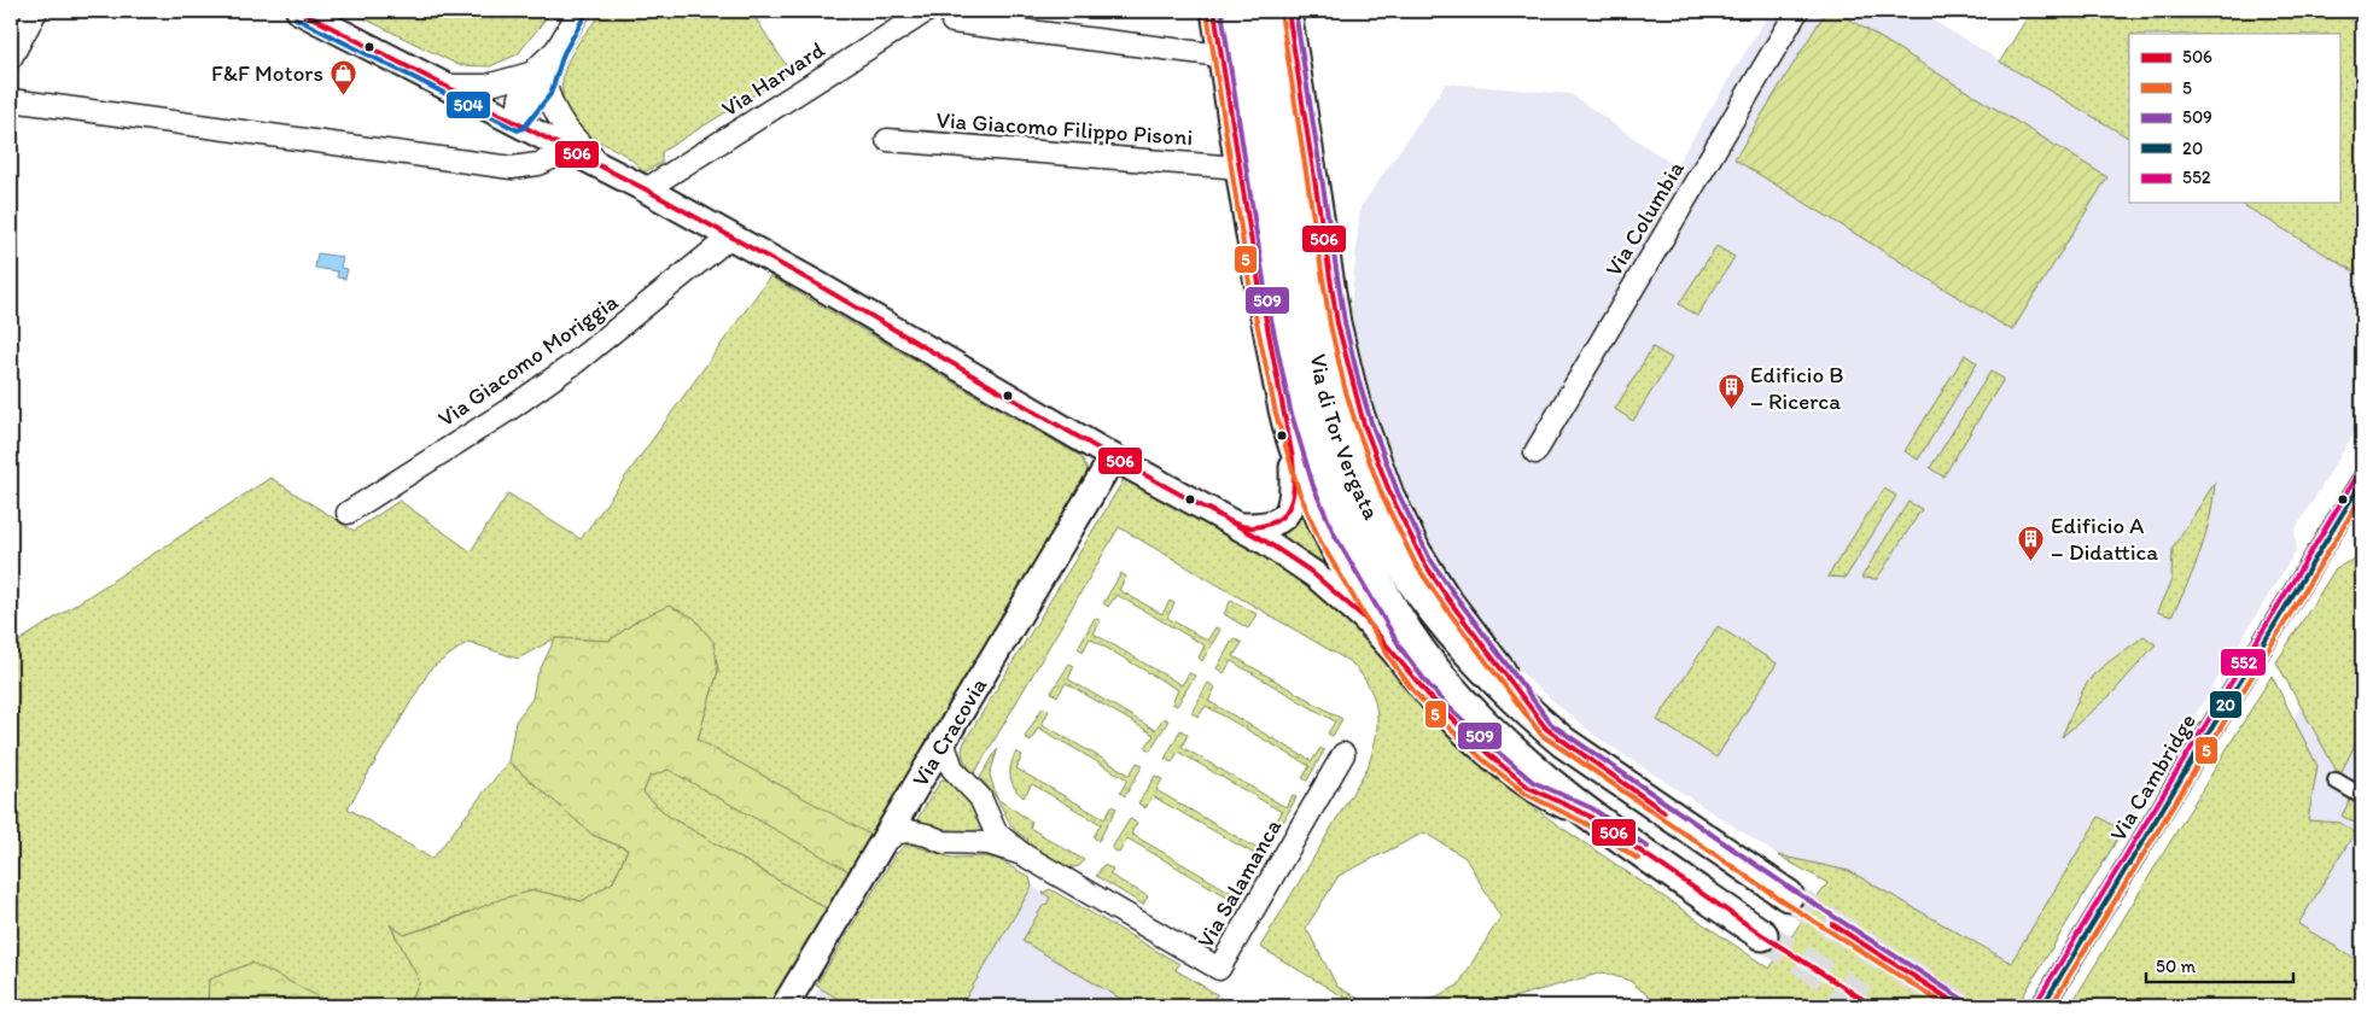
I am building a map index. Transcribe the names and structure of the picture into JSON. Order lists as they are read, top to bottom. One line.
{"streets":{"main road":["Via di Tor Vergata"],"street":["Via Harvard","Via Giacomo Filippo Pisoni","Via Columbia","Via Giacomo Moriggia","Via Cracovia","Via Cambridge","Via Salamanca"]},"crossings":[["Via Cracovia","Via Salamanca"]],"places":{"shop":["F&F Motors"],"building":["Edificio B – Ricerca","Edificio A – Didattica"]},"lines":["transit line 506","transit line 509","transit line 5","transit line 504","transit line 552","transit line 20"],"legend":["506","5","509","20","552"],"scale_bar":"50 m"}
